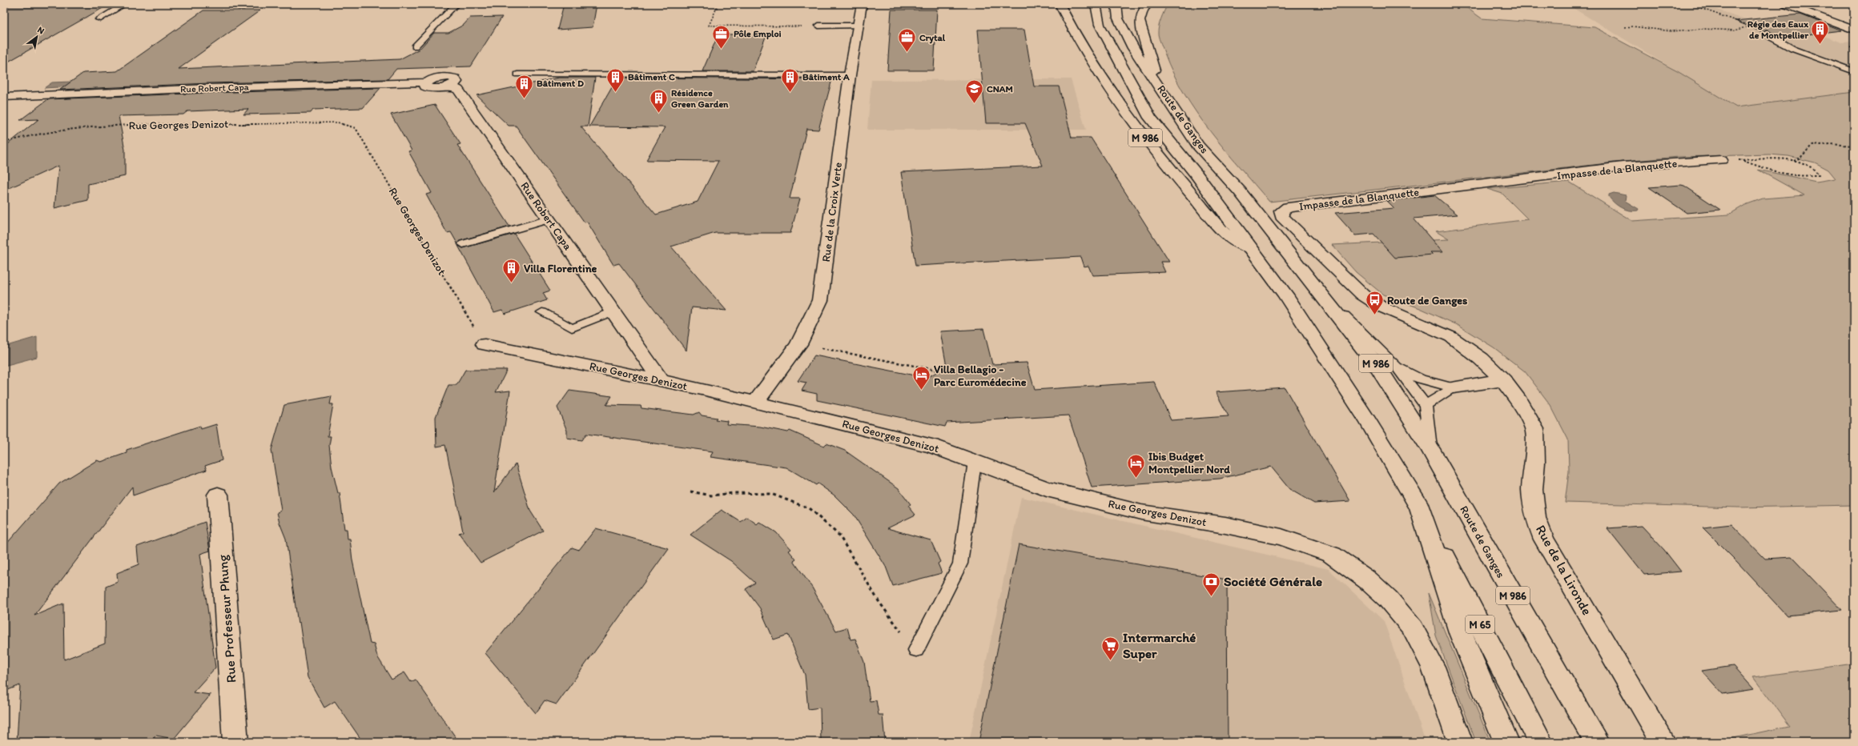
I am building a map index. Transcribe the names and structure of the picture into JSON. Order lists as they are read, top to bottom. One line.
{"streets":{"street":["Rue Robert Capa","Route de Ganges","Rue Georges Denizot","M 986","Impasse de la Blanquette","Rue de la Croix Verte","Rue de la Lironde","Rue Professeur Phung","M 65"]},"crossings":[["Rue Robert Capa","Rue Georges Denizot"],["Route de Ganges","M 986"],["Route de Ganges","M 65"],["Rue Georges Denizot","Rue de la Croix Verte"],["Impasse de la Blanquette","Rue de la Lironde"]],"places":{"building":["Régie des Eaux de Montpellier","Bâtiment C","Bâtiment A","Bâtiment D","Résidence Green Garden","Villa Florentine"],"office":["Pôle Emploi","Crytal"],"school or university":["CNAM"],"bus stop":["Route de Ganges"],"hotel":["Villa Bellagio - Parc Euromédecine","Ibis Budget Montpellier Nord"],"bank":["Société Générale"],"supermarket":["Intermarché Super"]},"north":"top right"}
